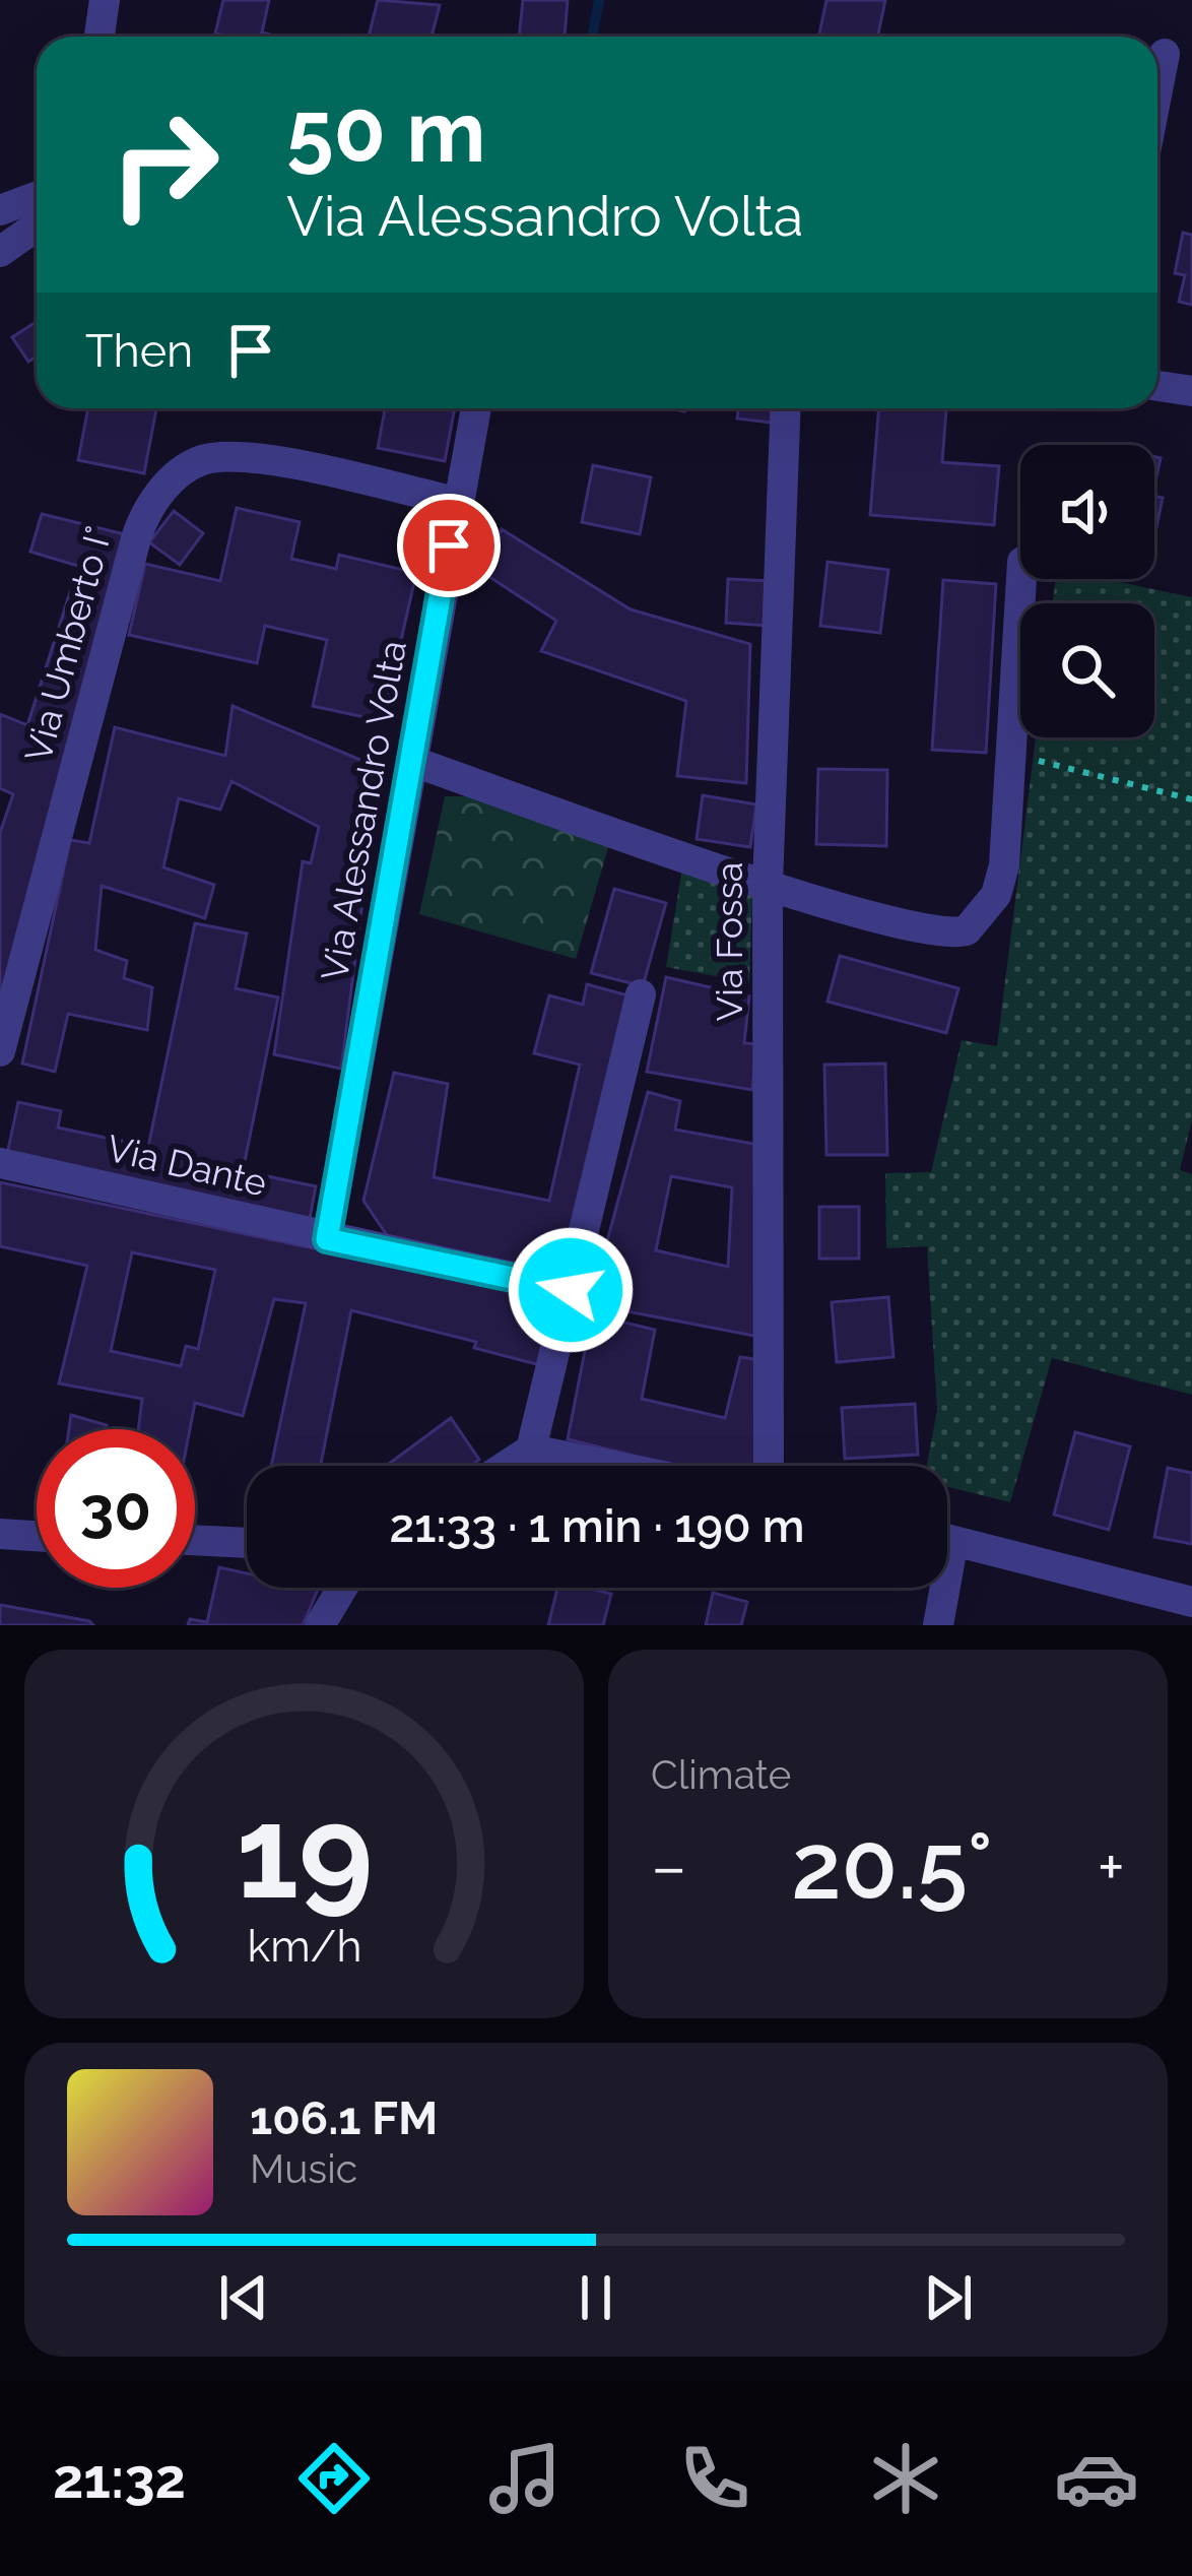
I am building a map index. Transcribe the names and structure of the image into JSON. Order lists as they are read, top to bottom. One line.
{"streets":{"street":["Via Umberto I°","Via Alessandro Volta","Via Fossa","Via Dante"]},"crossings":[["Via Umberto I°","Via Alessandro Volta"],["Via Alessandro Volta","Via Dante"]],"page":{"turn":["50 m","Via Alessandro Volta"],"then":"Then","limit":"30","trip":"21:33 · 1 min · 190 m","tile":"Climate","heat":["−","20.5°","+"],"song":["106.1 FM","Music"],"tabs":"21:32","gauge":["19","km/h"]}}
